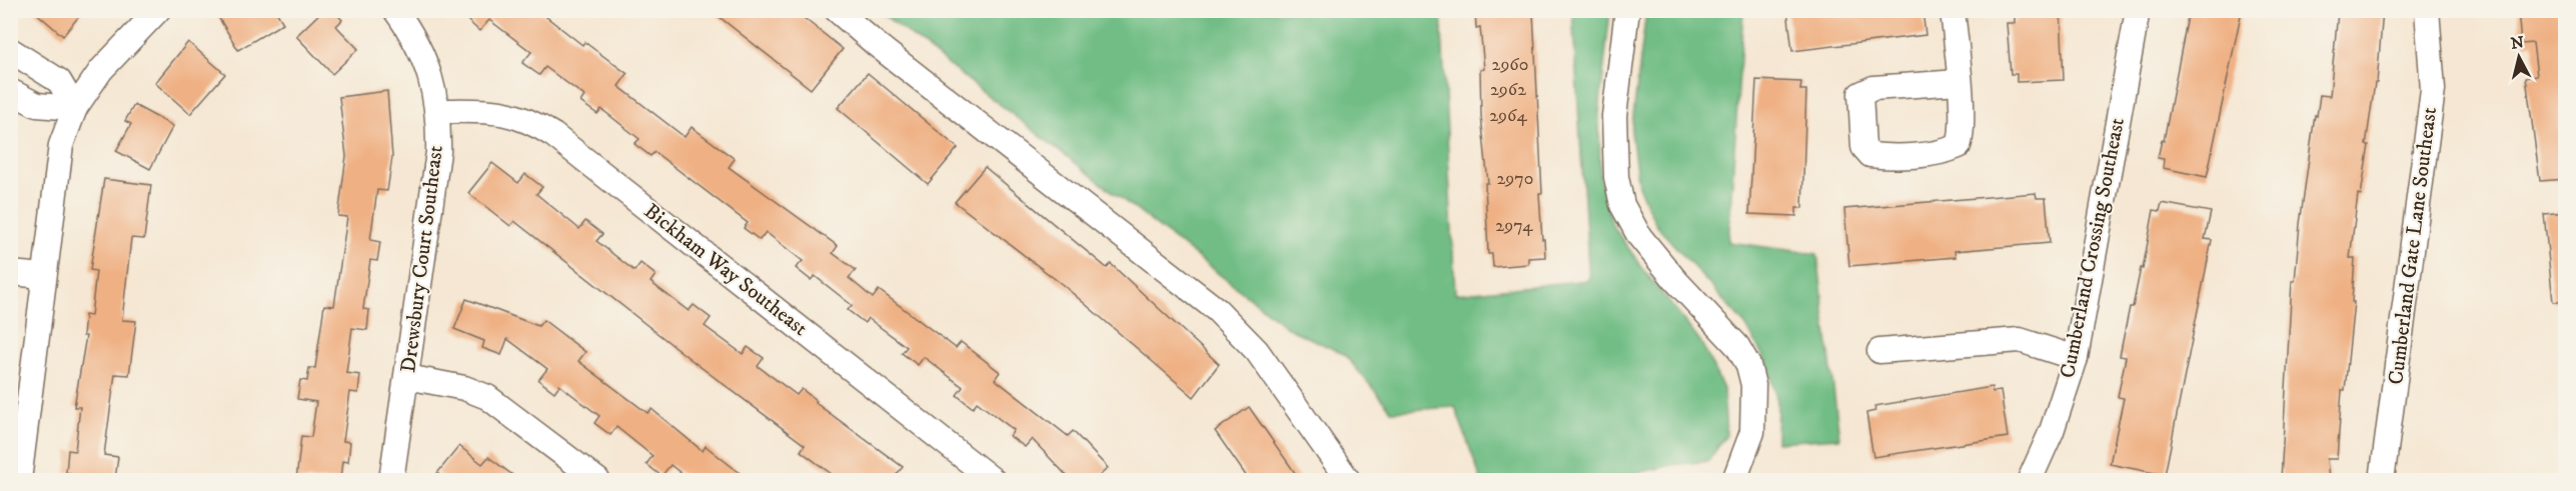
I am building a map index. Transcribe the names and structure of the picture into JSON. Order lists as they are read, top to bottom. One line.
{"streets":{"street":["Cumberland Gate Lane Southeast","Cumberland Crossing Southeast","Drewsbury Court Southeast","Bickham Way Southeast"]},"crossings":[["Drewsbury Court Southeast","Bickham Way Southeast"]],"house_numbers":["2960","2962","2964","2970","2974"],"north":"top"}
